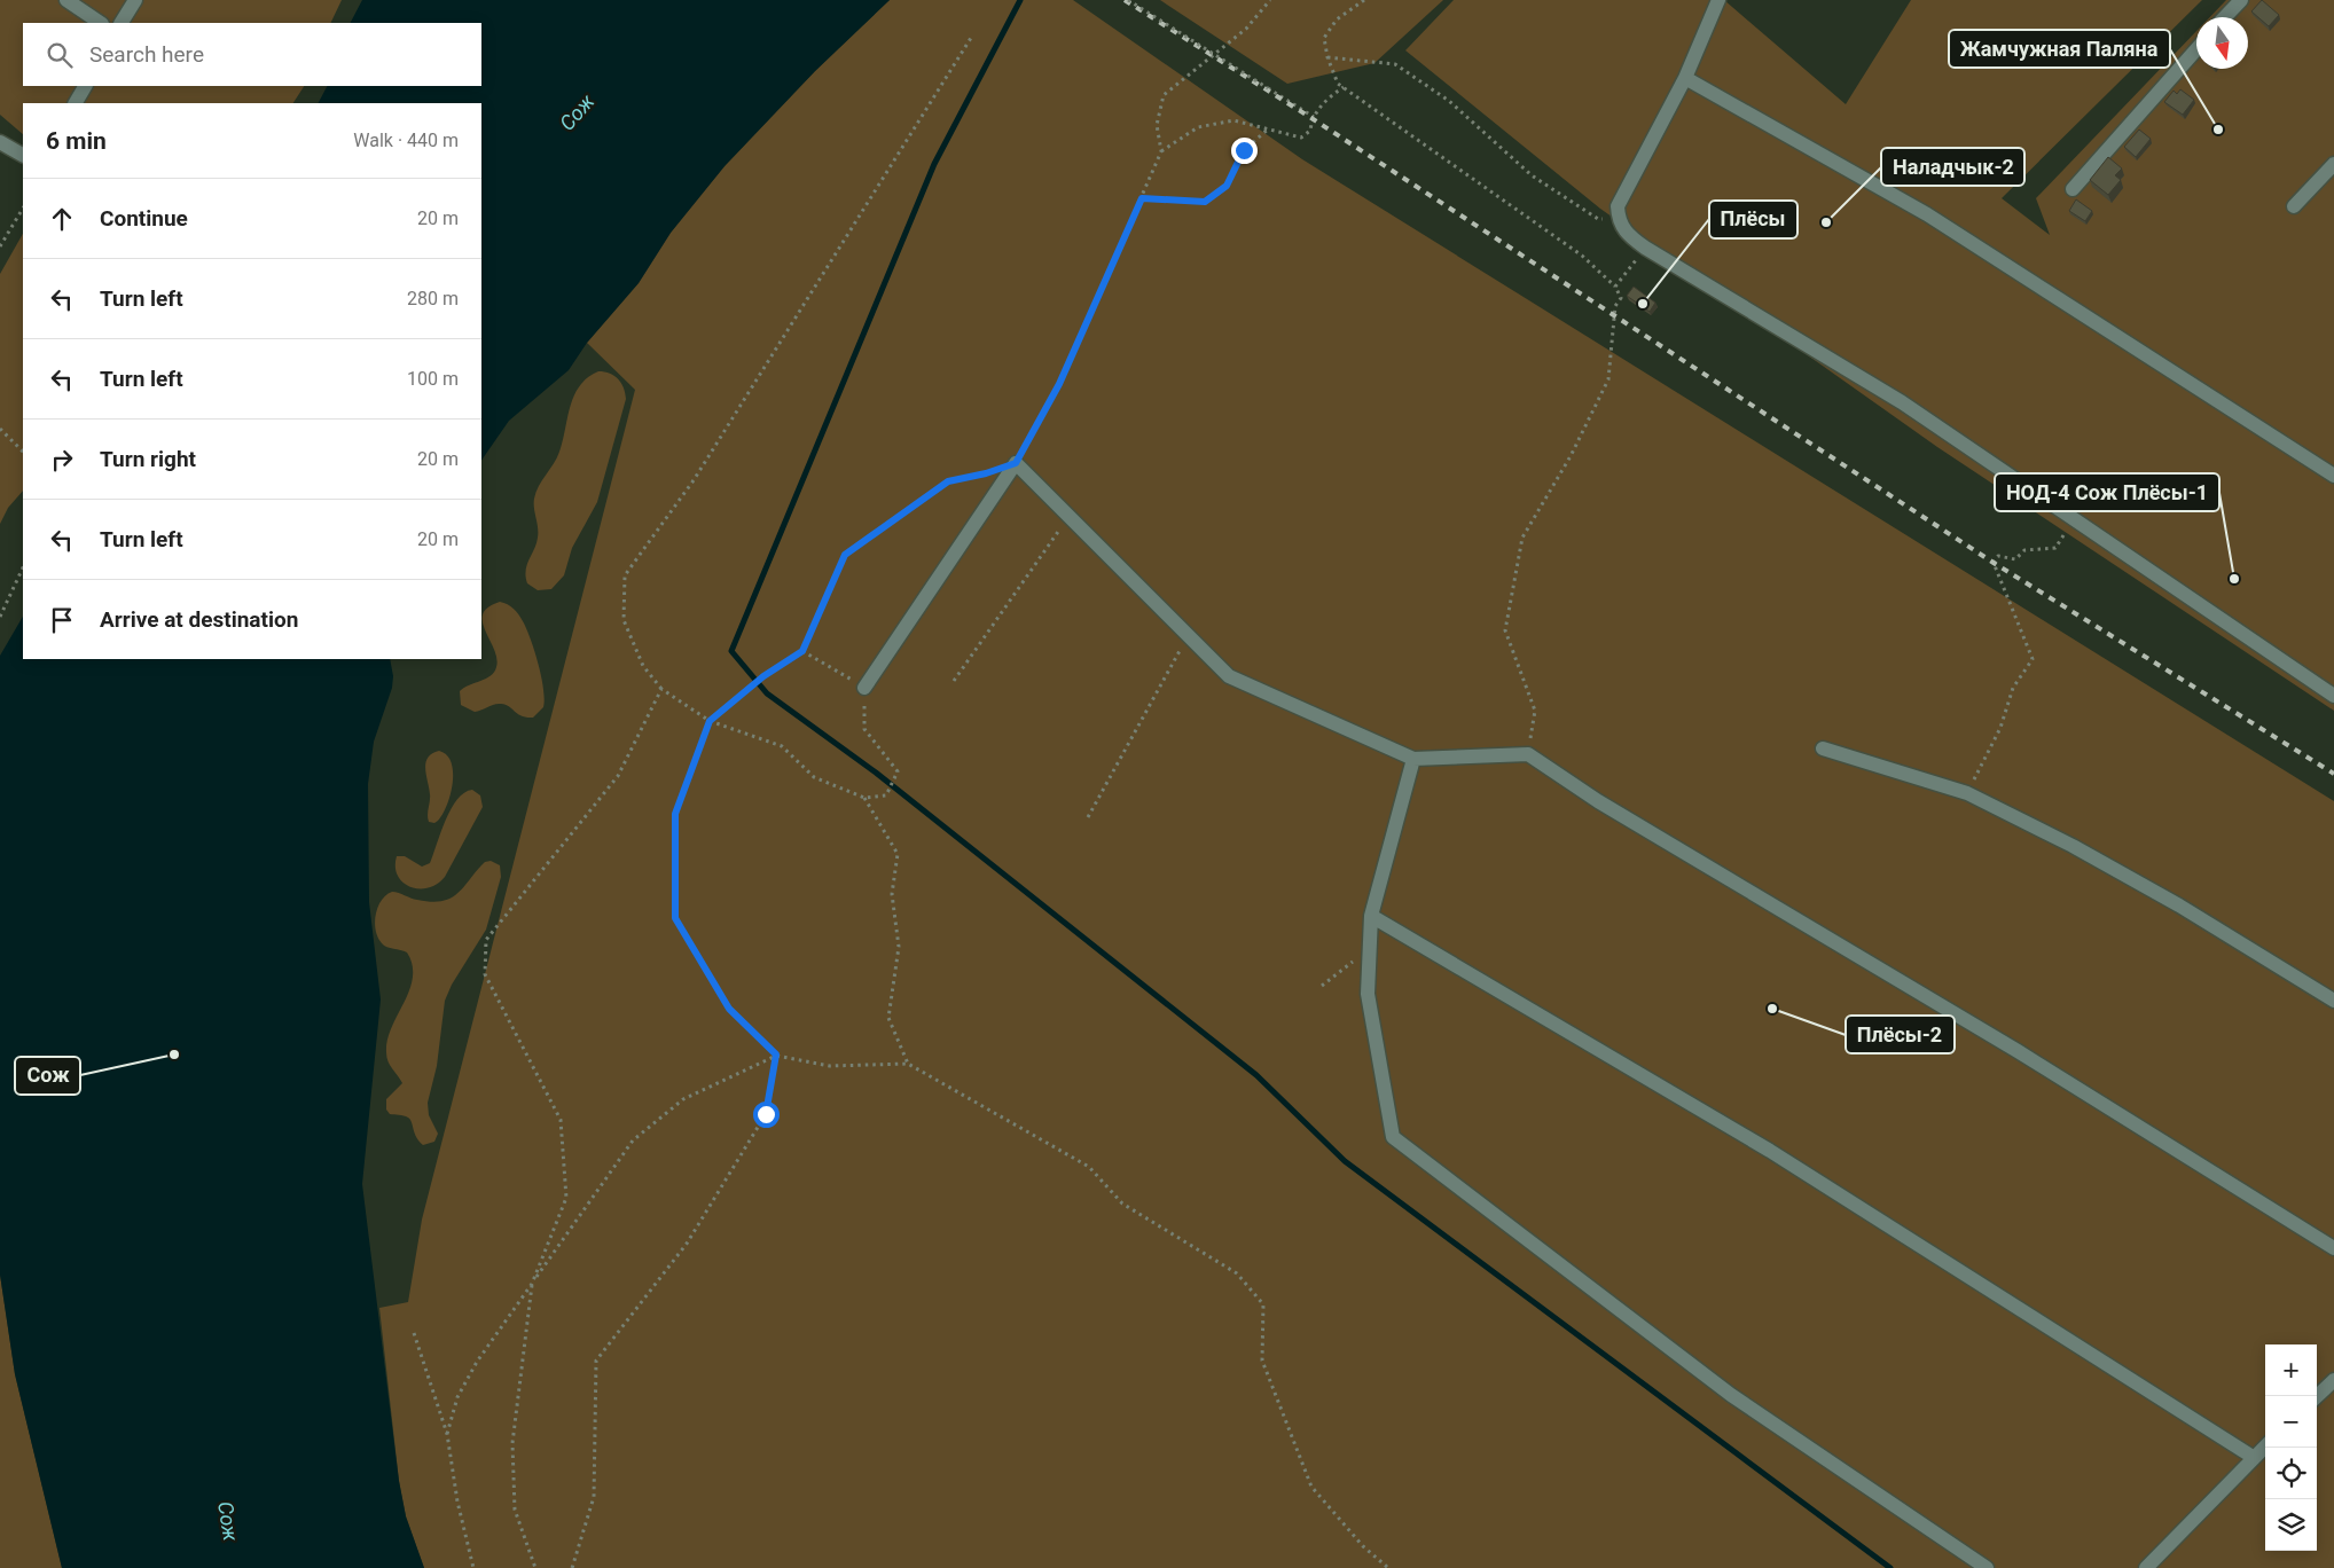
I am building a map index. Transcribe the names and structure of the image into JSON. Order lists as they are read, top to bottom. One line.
{"water":["Сож"],"places":["Жамчужная Паляна","Наладчык-2","Плёсы","НОД-4 Сож Плёсы-1","Плёсы-2","Сож"],"north":"bottom","page":{"search":"Search here","heading":["6 min","Walk · 440 m"],"list":[["Continue","20 m"],["Turn left","280 m"],["Turn left","100 m"],["Turn right","20 m"],["Turn left","20 m"],"Arrive at destination"],"map_buttons":["+","−"]}}
